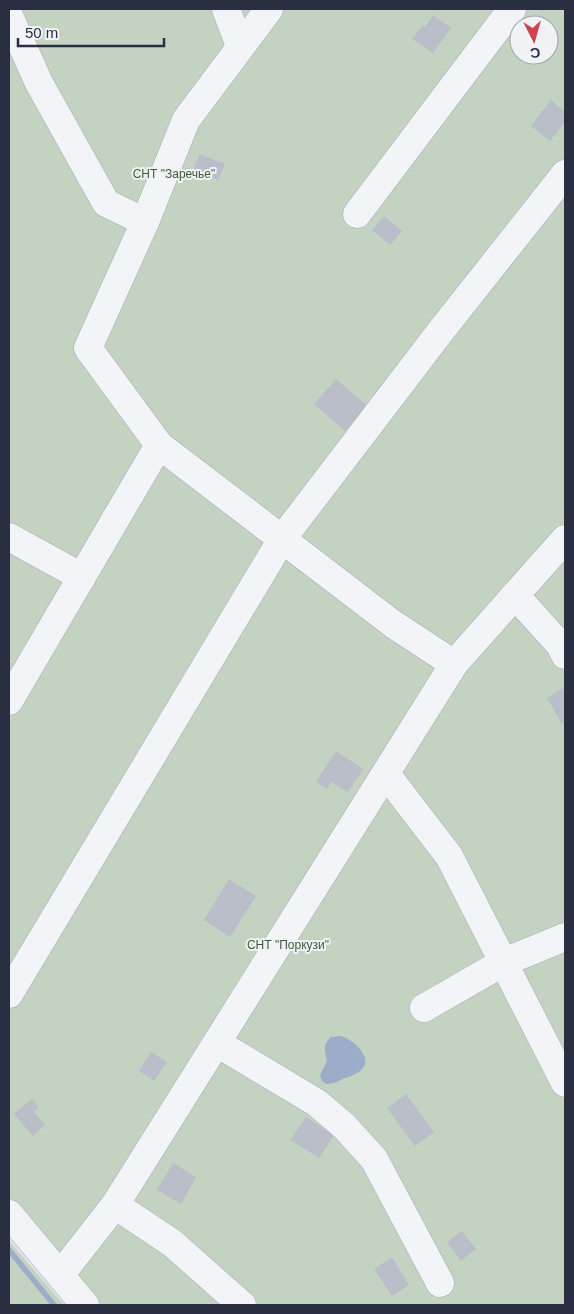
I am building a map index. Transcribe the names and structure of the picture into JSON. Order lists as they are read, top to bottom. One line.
{"parks":["СНТ \"Заречье\"","СНТ \"Поркузи\""],"scale_bar":"50 m","north":"bottom"}
